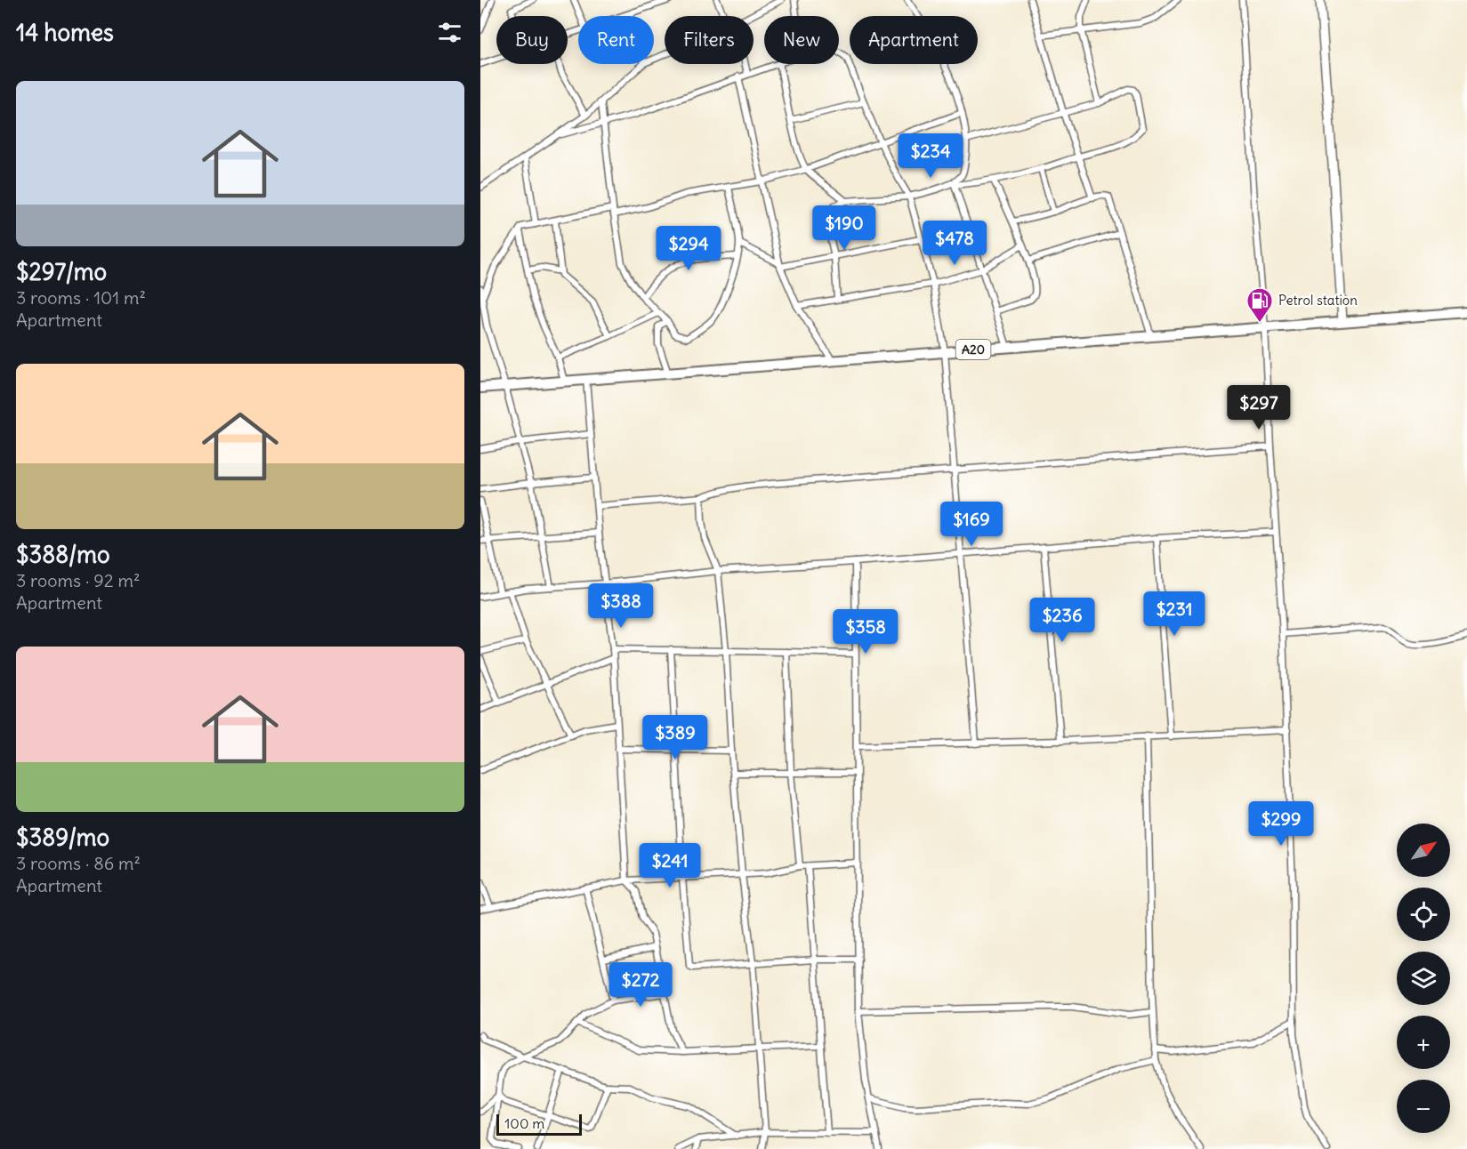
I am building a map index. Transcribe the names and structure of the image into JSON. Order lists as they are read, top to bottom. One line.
{"streets":{"main road":["A20"]},"places":{"fuel station":["Petrol station"]},"scale_bar":"100 m","north":"top right","page":{"heading":"14 homes","chip":["Buy","Rent","Filters","New","Apartment"],"list":[{"name":"$297/mo","note":"3 rooms · 101 m² · Apartment"},{"name":"$388/mo","note":"3 rooms · 92 m² · Apartment"},{"name":"$389/mo","note":"3 rooms · 86 m² · Apartment"}],"price":["$234","$190","$478","$294","$297","$169","$388","$231","$236","$358","$389","$299","$241","$272"],"map_buttons":["+","−"],"scale":"100 m"}}
